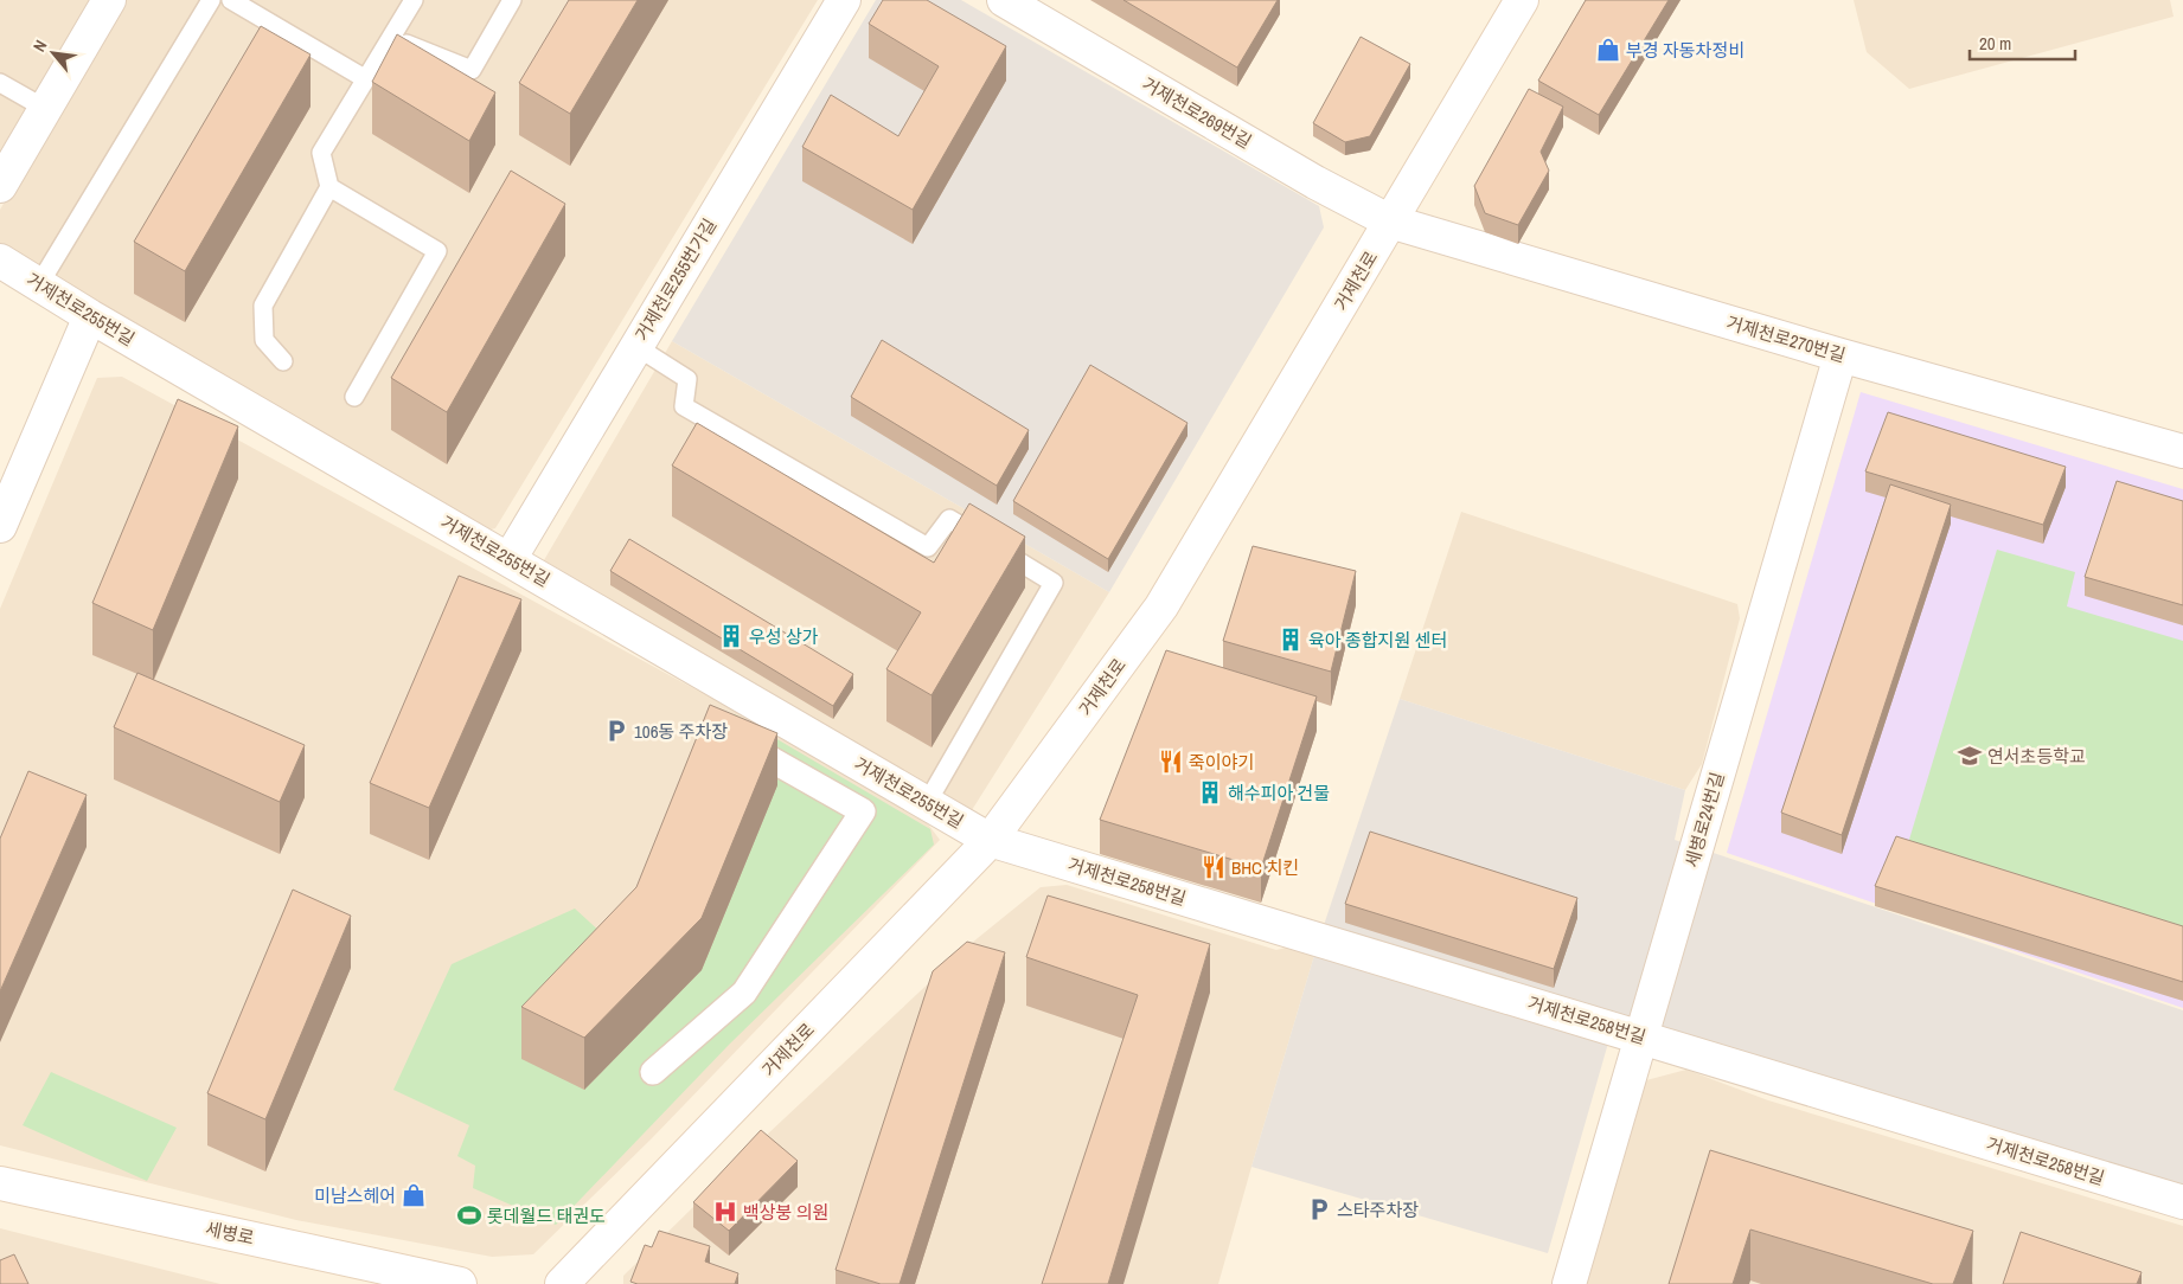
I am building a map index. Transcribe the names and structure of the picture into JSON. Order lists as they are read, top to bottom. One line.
{"streets":{"street":["거제천로269번길","거제천로255번가길","거제천로","거제천로255번길","거제천로270번길","세병로24번길","거제천로258번길","세병로"]},"crossings":[["거제천로269번길","거제천로"],["거제천로269번길","거제천로270번길"],["거제천로255번가길","거제천로255번길"],["거제천로","거제천로255번길"],["거제천로","거제천로270번길"],["거제천로","거제천로258번길"],["거제천로255번길","거제천로258번길"],["거제천로270번길","세병로24번길"],["세병로24번길","거제천로258번길"]],"places":{"shop":["부경 자동차정비","미남스헤어"],"building":["우성 상가","육아 종합지원 센터","해수피아 건물"],"parking":["106동 주차장","스타주차장"],"school or university":["연서초등학교"],"restaurant":["죽이야기","BHC 치킨"],"hospital":["백상붕 의원"],"sports":["롯데월드 태권도"]},"scale_bar":"20 m","north":"top left"}
